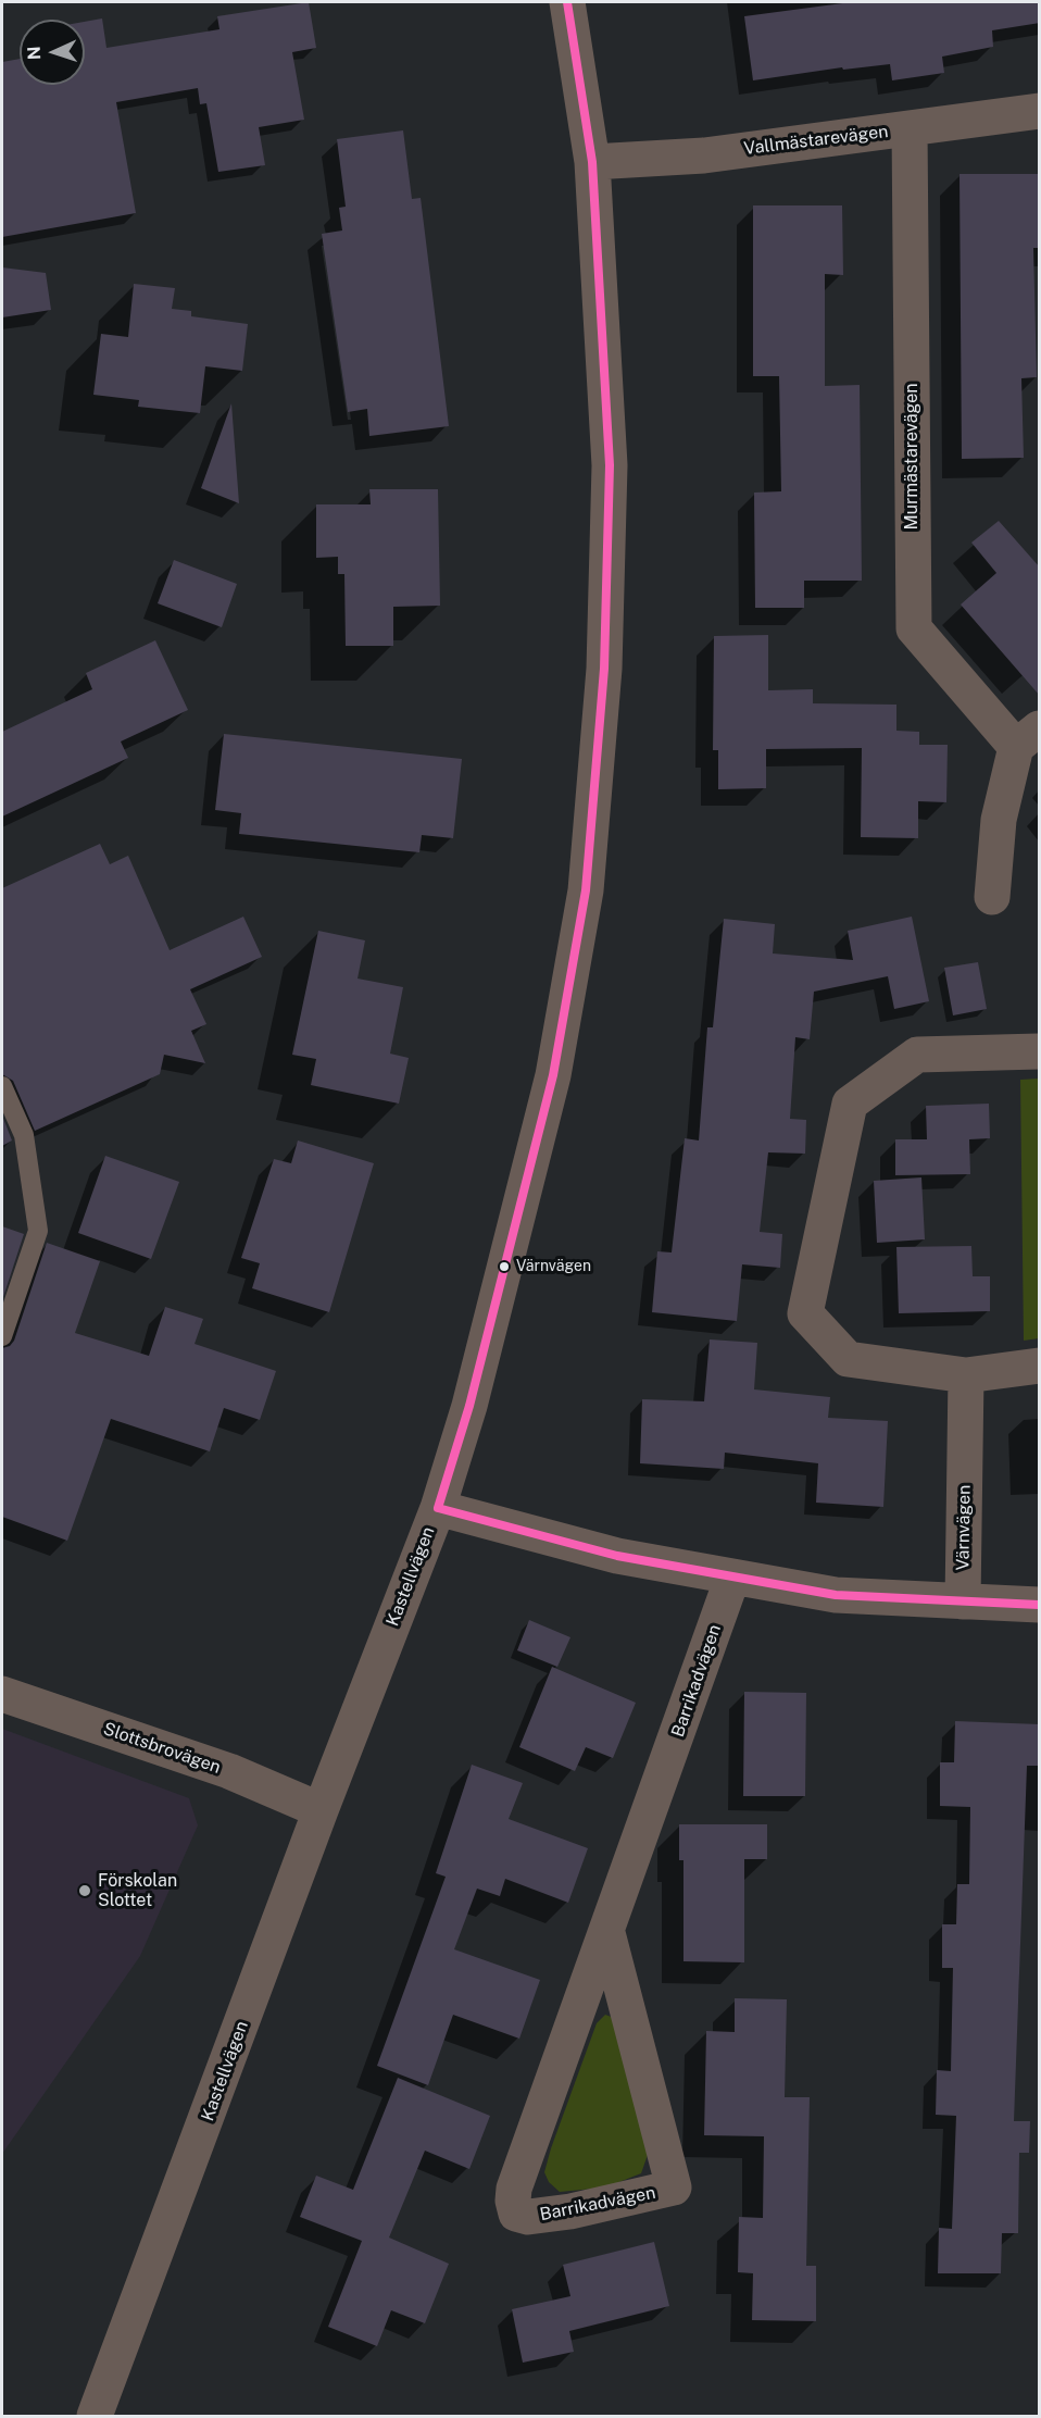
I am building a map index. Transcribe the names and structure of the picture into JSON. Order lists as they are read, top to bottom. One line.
{"streets":{"street":["Vallmästarevägen","Murmästarevägen","Värnvägen","Kastellvägen","Barrikadvägen","Slottsbrovägen"]},"crossings":[["Vallmästarevägen","Murmästarevägen"],["Vallmästarevägen","Kastellvägen"],["Kastellvägen","Slottsbrovägen"]],"places":["Värnvägen","Förskolan Slottet"],"north":"left"}
